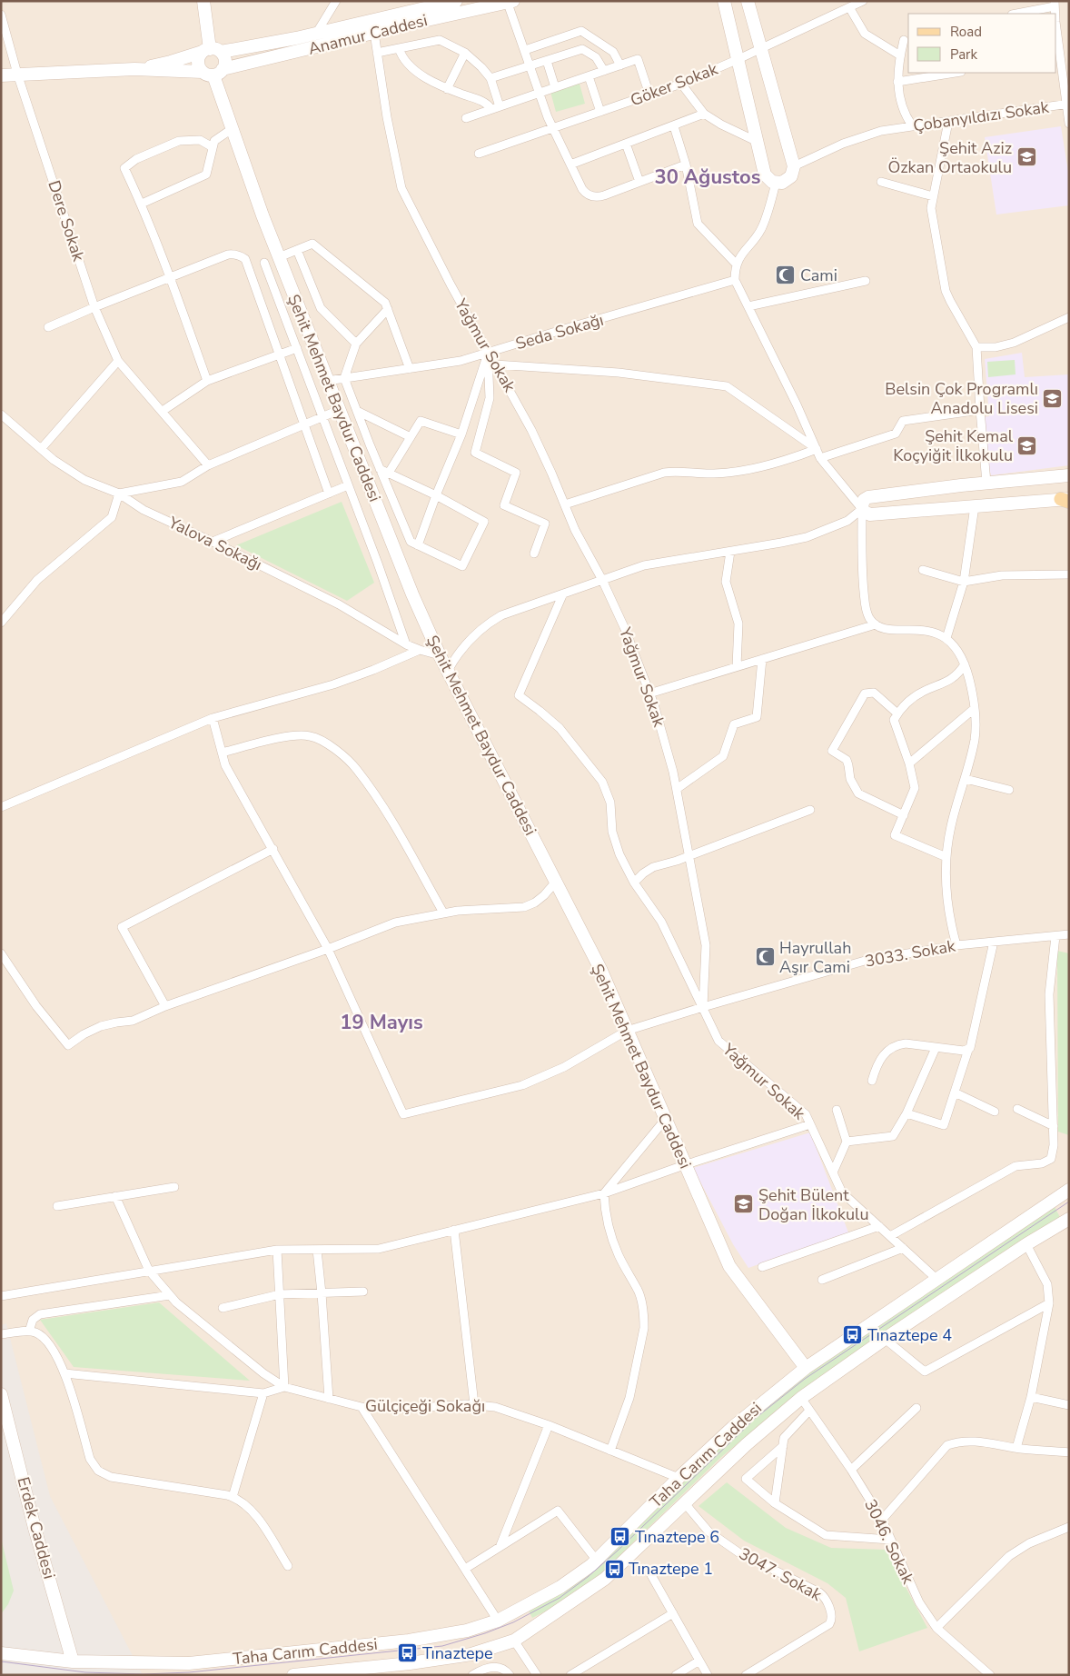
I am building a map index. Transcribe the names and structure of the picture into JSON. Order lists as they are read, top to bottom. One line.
{"streets":{"street":["Anamur Caddesi","Göker Sokak","Çobanyıldızı Sokak","Dere Sokak","Seda Sokağı","Yağmur Sokak","Şehit Mehmet Baydur Caddesi","Yalova Sokağı","3033. Sokak","Gülçiçeği Sokağı","Taha Carım Caddesi","Erdek Caddesi","3046. Sokak","3047. Sokak"]},"crossings":[["Anamur Caddesi","Yağmur Sokak"],["Anamur Caddesi","Şehit Mehmet Baydur Caddesi"],["Seda Sokağı","Yağmur Sokak"],["Seda Sokağı","Şehit Mehmet Baydur Caddesi"],["Yağmur Sokak","3033. Sokak"],["Yağmur Sokak","Taha Carım Caddesi"],["Şehit Mehmet Baydur Caddesi","Yalova Sokağı"],["Şehit Mehmet Baydur Caddesi","3033. Sokak"],["Şehit Mehmet Baydur Caddesi","Taha Carım Caddesi"],["Gülçiçeği Sokağı","Taha Carım Caddesi"],["Taha Carım Caddesi","Erdek Caddesi"],["Taha Carım Caddesi","3046. Sokak"],["Taha Carım Caddesi","3047. Sokak"]],"districts":["30 Ağustos","19 Mayıs"],"places":{"school or university":["Şehit Aziz Özkan Ortaokulu","Belsin Çok Programlı Anadolu Lisesi","Şehit Kemal Koçyiğit İlkokulu","Şehit Bülent Doğan İlkokulu"],"mosque":["Cami","Hayrullah Aşır Cami"],"bus stop":["Tınaztepe 4","Tınaztepe 6","Tınaztepe 1","Tınaztepe"]},"legend":["Road","Park"]}
